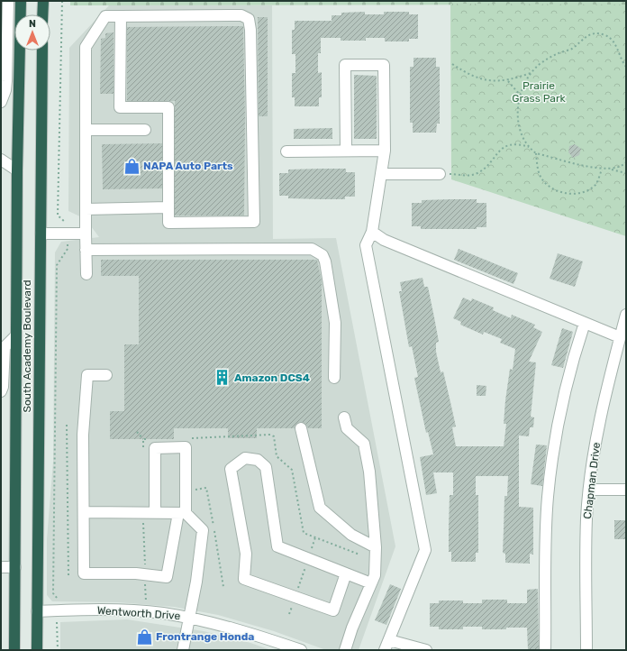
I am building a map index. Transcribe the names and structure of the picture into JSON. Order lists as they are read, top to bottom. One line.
{"streets":{"highway":["South Academy Boulevard"],"street":["Chapman Drive","Wentworth Drive"]},"crossings":[["South Academy Boulevard","Wentworth Drive"]],"parks":["Prairie Grass Park"],"places":{"shop":["NAPA Auto Parts","Frontrange Honda"],"building":["Amazon DCS4"]},"north":"top"}
